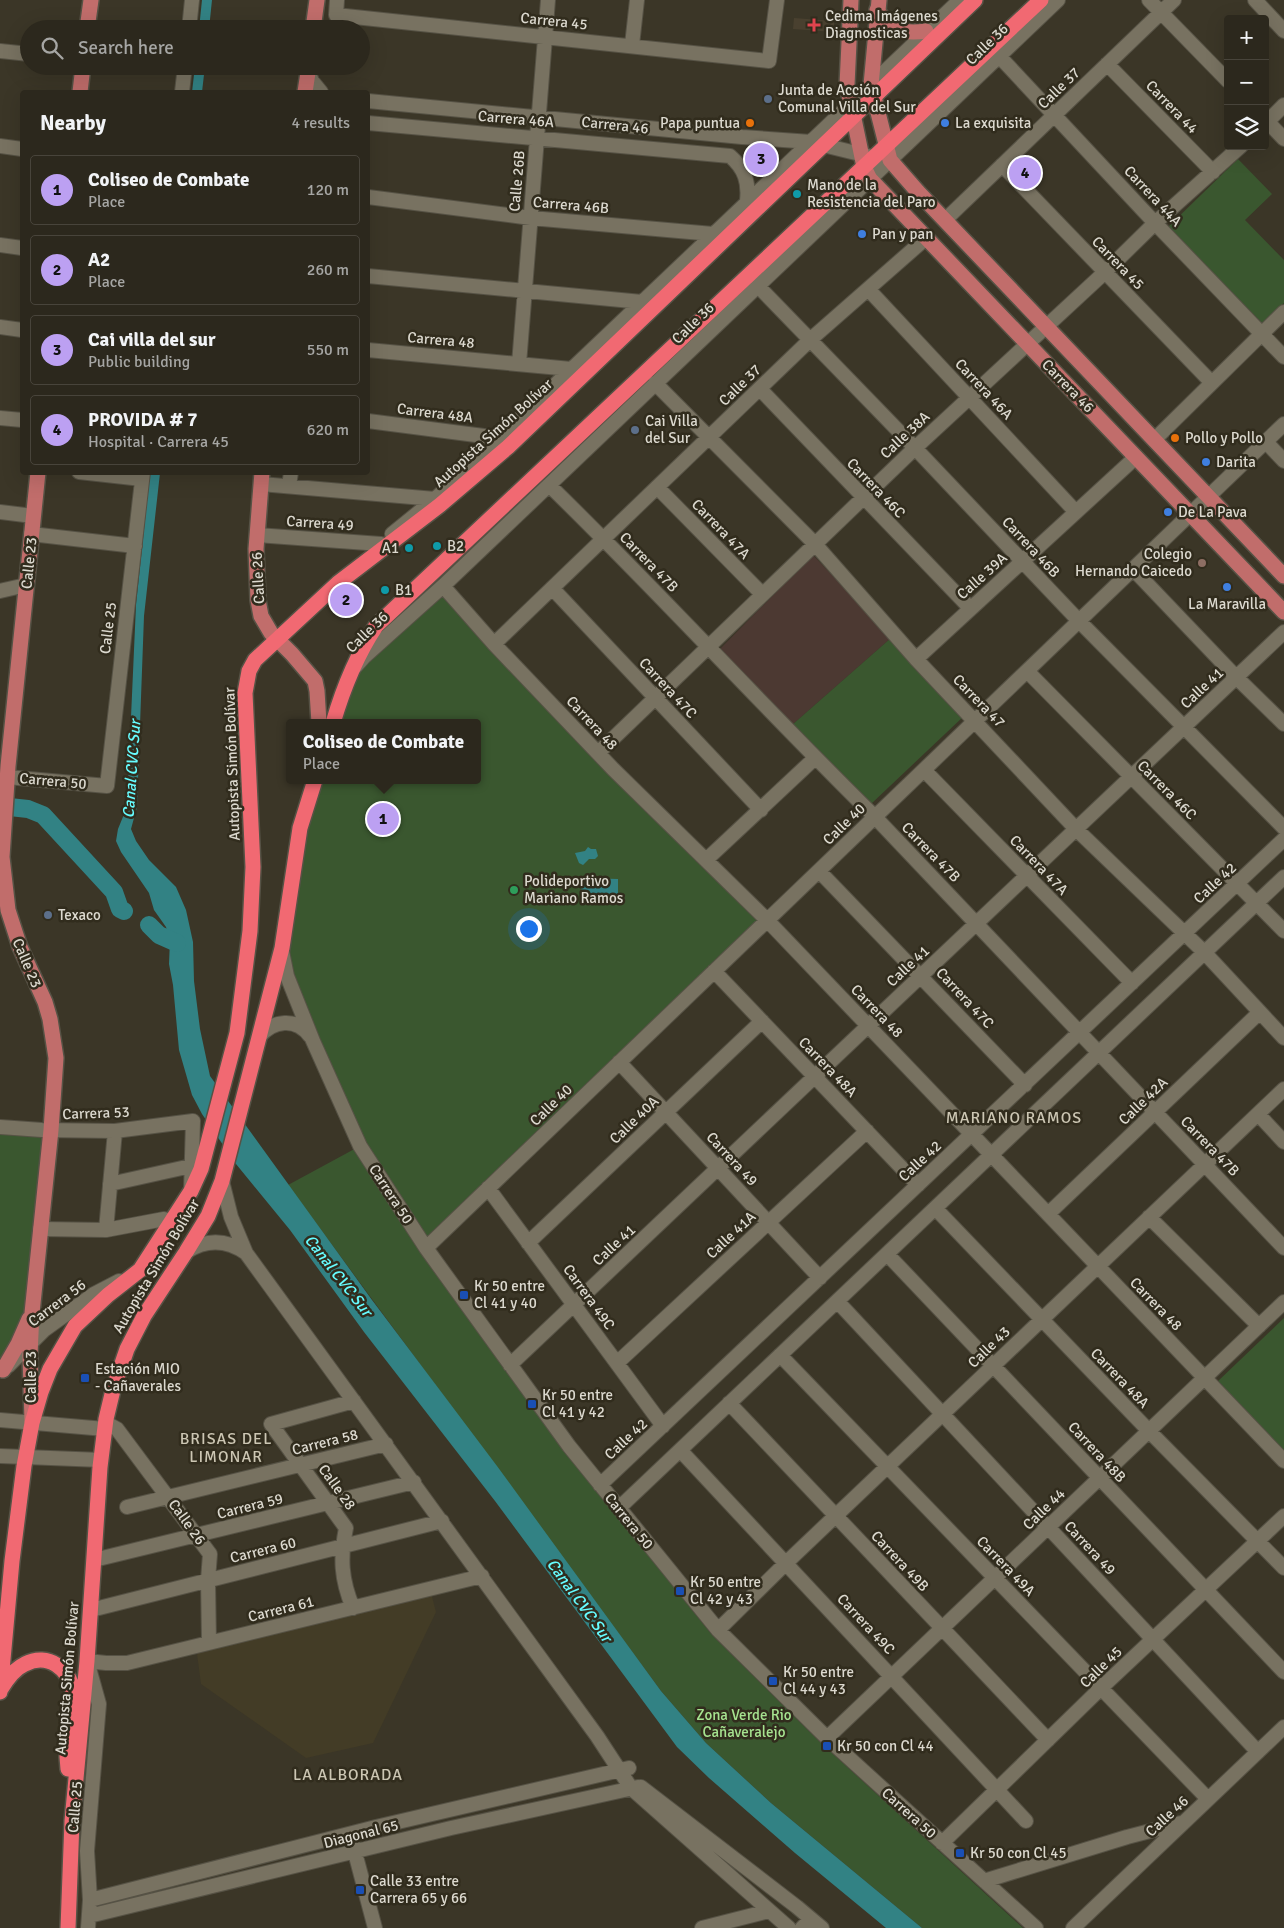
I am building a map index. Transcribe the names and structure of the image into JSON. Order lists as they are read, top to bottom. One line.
{"streets":{"highway":["Autopista Simón Bolívar"],"main road":["Carrera 46","Calle 23","Calle 26"],"street":["Carrera 45","Calle 36","Calle 37","Carrera 44","Carrera 46A","Calle 26B","Carrera 44A","Carrera 46B","Carrera 48","Carrera 48A","Calle 38A","Carrera 46C","Carrera 49","Carrera 47A","Carrera 47B","Calle 39A","Calle 25","Carrera 47C","Calle 41","Carrera 47","Carrera 50","Calle 40","Calle 42","Calle 42A","Carrera 53","Calle 40A","Calle 41A","Carrera 49C","Carrera 56","Calle 43","Carrera 58","Carrera 48B","Calle 28","Carrera 59","Calle 44","Carrera 60","Carrera 49B","Carrera 49A","Carrera 61","Calle 45","Calle 46","Diagonal 65"]},"crossings":[["Carrera 45","Calle 37"],["Carrera 45","Calle 26B"],["Carrera 45","Calle 38A"],["Calle 36","Carrera 46"],["Calle 36","Carrera 44A"],["Calle 36","Carrera 46B"],["Calle 36","Carrera 48"],["Calle 36","Carrera 47B"],["Calle 36","Carrera 47"],["Calle 37","Carrera 44"],["Calle 37","Carrera 46A"],["Calle 37","Carrera 46"],["Calle 37","Carrera 44A"],["Calle 37","Carrera 46B"],["Calle 37","Carrera 48"],["Calle 37","Carrera 46C"],["Calle 37","Carrera 47A"],["Calle 37","Carrera 47B"],["Calle 37","Carrera 47C"],["Calle 37","Carrera 47"],["Carrera 44","Calle 38A"],["Carrera 46A","Calle 26B"],["Carrera 46A","Calle 38A"],["Carrera 46A","Calle 39A"],["Carrera 46","Calle 26B"],["Carrera 46","Autopista Simón Bolívar"],["Carrera 46","Calle 38A"],["Carrera 46","Calle 39A"],["Carrera 46","Calle 40"],["Calle 26B","Carrera 46B"],["Calle 26B","Carrera 48"],["Carrera 44A","Calle 38A"],["Carrera 46B","Calle 38A"],["Carrera 46B","Calle 39A"],["Carrera 46B","Calle 41"],["Carrera 46B","Calle 40"],["Carrera 48","Calle 38A"],["Carrera 48","Calle 41"],["Carrera 48","Calle 40"],["Carrera 48","Calle 42"],["Carrera 48","Calle 42A"],["Carrera 48","Calle 43"],["Carrera 48","Calle 44"],["Carrera 48A","Calle 41"],["Carrera 48A","Calle 40"],["Carrera 48A","Calle 42"],["Carrera 48A","Calle 40A"],["Carrera 48A","Calle 41A"],["Carrera 48A","Calle 43"],["Carrera 48A","Calle 44"],["Carrera 48A","Calle 45"],["Autopista Simón Bolívar","Calle 23"],["Autopista Simón Bolívar","Calle 26"],["Autopista Simón Bolívar","Calle 25"],["Autopista Simón Bolívar","Carrera 50"],["Autopista Simón Bolívar","Carrera 56"],["Autopista Simón Bolívar","Carrera 59"],["Autopista Simón Bolívar","Carrera 60"],["Autopista Simón Bolívar","Carrera 61"],["Calle 38A","Carrera 46C"],["Calle 38A","Carrera 47A"],["Calle 38A","Carrera 47B"],["Calle 38A","Carrera 47C"],["Calle 38A","Carrera 47"],["Carrera 46C","Calle 39A"],["Carrera 46C","Calle 41"],["Carrera 46C","Calle 40"],["Carrera 46C","Calle 42"],["Carrera 49","Calle 26"],["Carrera 49","Calle 41"],["Carrera 49","Calle 40"],["Carrera 49","Calle 42"],["Carrera 49","Calle 40A"],["Carrera 49","Calle 41A"],["Carrera 49","Calle 43"],["Carrera 49","Calle 44"],["Carrera 49","Calle 45"],["Carrera 49","Calle 46"],["Carrera 47A","Calle 41"],["Carrera 47A","Calle 40"],["Carrera 47A","Calle 42"],["Carrera 47B","Calle 41"],["Carrera 47B","Calle 40"],["Carrera 47B","Calle 42"],["Carrera 47B","Calle 42A"],["Carrera 47B","Calle 43"],["Calle 23","Carrera 50"],["Calle 23","Carrera 53"],["Calle 23","Carrera 56"],["Calle 39A","Carrera 47"],["Calle 26","Carrera 58"],["Calle 26","Carrera 59"],["Calle 26","Carrera 60"],["Calle 26","Carrera 61"],["Calle 25","Carrera 50"],["Calle 25","Carrera 61"],["Calle 25","Diagonal 65"],["Carrera 47C","Calle 41"],["Carrera 47C","Calle 40"],["Carrera 47C","Calle 42"],["Calle 41","Carrera 47"],["Calle 41","Carrera 50"],["Calle 41","Carrera 49C"],["Carrera 47","Calle 40"],["Carrera 47","Calle 42"],["Carrera 47","Calle 42A"],["Carrera 50","Calle 40"],["Carrera 50","Calle 42"],["Carrera 50","Calle 43"],["Carrera 50","Calle 44"],["Carrera 50","Calle 45"],["Calle 40","Carrera 49C"],["Calle 42","Carrera 49C"],["Calle 40A","Carrera 49C"],["Calle 41A","Carrera 49C"],["Carrera 49C","Calle 43"],["Carrera 49C","Calle 44"],["Carrera 49C","Calle 45"],["Calle 43","Carrera 48B"],["Calle 43","Carrera 49B"],["Calle 43","Carrera 49A"],["Carrera 58","Calle 28"],["Carrera 48B","Calle 44"],["Carrera 48B","Calle 45"],["Calle 28","Carrera 59"],["Calle 28","Carrera 60"],["Calle 28","Carrera 61"],["Calle 44","Carrera 49B"],["Calle 44","Carrera 49A"],["Carrera 49B","Calle 45"],["Carrera 49A","Calle 45"],["Carrera 49A","Calle 46"]],"districts":["MARIANO RAMOS","BRISAS DEL LIMONAR","LA ALBORADA"],"water":["Canal CVC Sur"],"parks":["Zona Verde Rio Cañaveralejo"],"places":{"health":["Cedima Imágenes Diagnosticas"],"other":["Junta de Acción Comunal Villa del Sur","Papa puntua","La exquisita","Mano de la Resistencia del Paro","Pan y pan","Cai Villa del Sur","Pollo y Pollo","Darita","De La Pava","B2","A1","Colegio Hernando Caicedo","La Maravilla","B1","Polideportivo Mariano Ramos","Texaco"],"transit":["Kr 50 entre Cl 41 y 40","Estación MIO - Cañaverales","Kr 50 entre Cl 41 y 42","Kr 50 entre Cl 42 y 43","Kr 50 entre Cl 44 y 43","Kr 50 con Cl 44","Kr 50 con Cl 45","Calle 33 entre Carrera 65 y 66"]},"page":{"map_buttons":["+","−"],"search":"Search here","heading":["Nearby","4 results"],"pins":["3","4","2","1"],"list":[{"mark":"1","name":"Coliseo de Combate","note":"Place","value":"120 m"},{"mark":"2","name":"A2","note":"Place","value":"260 m"},{"mark":"3","name":"Cai villa del sur","note":"Public building","value":"550 m"},{"mark":"4","name":"PROVIDA # 7","note":"Hospital · Carrera 45","value":"620 m"}],"popup":["Coliseo de Combate","Place"]}}
